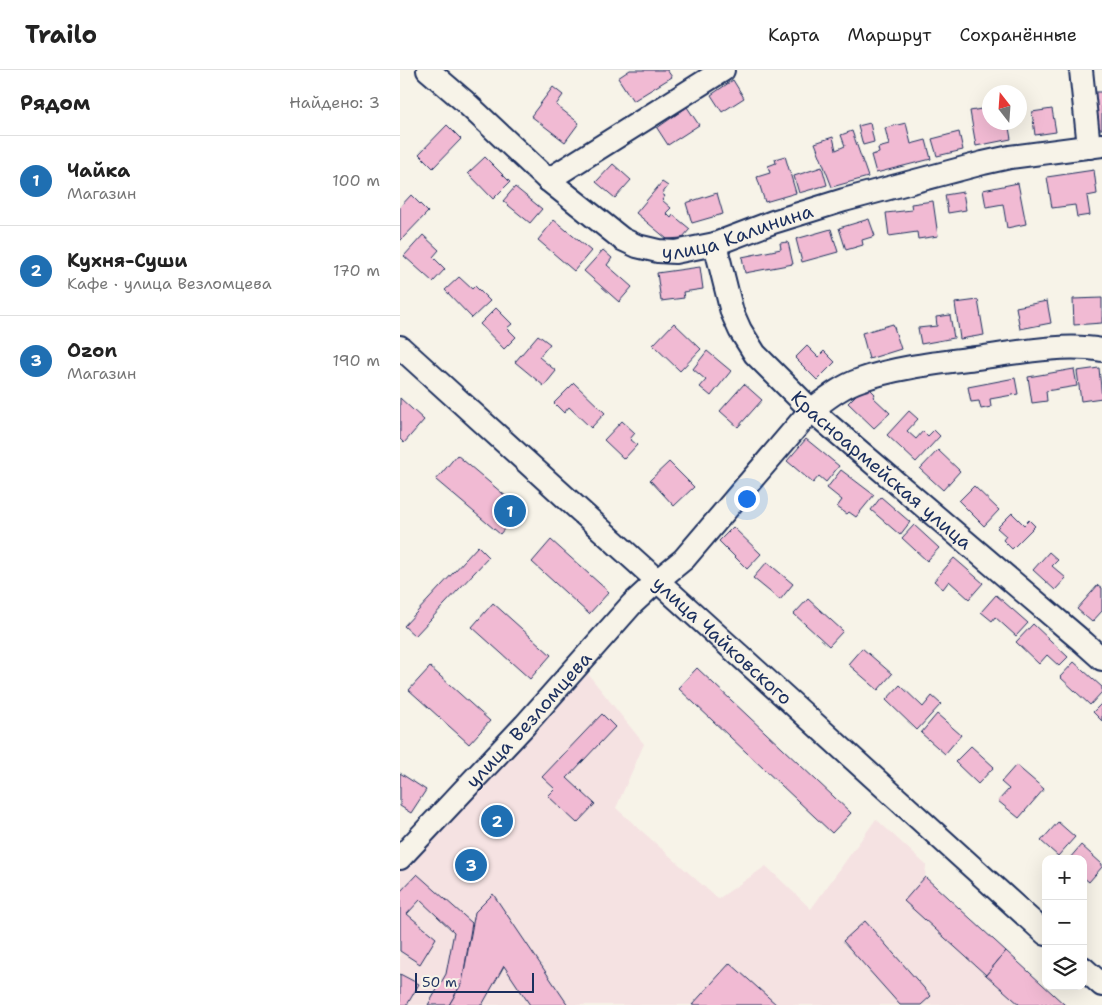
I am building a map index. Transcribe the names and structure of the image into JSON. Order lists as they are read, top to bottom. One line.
{"streets":{"street":["улица Калинина","Красноармейская улица","улица Чайковского","улица Везломцева"]},"crossings":[["улица Калинина","Красноармейская улица"],["Красноармейская улица","улица Везломцева"],["улица Чайковского","улица Везломцева"]],"scale_bar":"50 m","north":"top","page":{"header":"Trailo","nav":["Карта","Маршрут","Сохранённые"],"heading":["Рядом","Найдено: 3"],"list":[{"mark":"1","name":"Чайка","note":"Магазин","value":"100 m"},{"mark":"2","name":"Кухня-Суши","note":"Кафе · улица Везломцева","value":"170 m"},{"mark":"3","name":"Ozon","note":"Магазин","value":"190 m"}],"pins":["1","2","3"],"map_buttons":["+","−"],"scale":"50 m"}}
